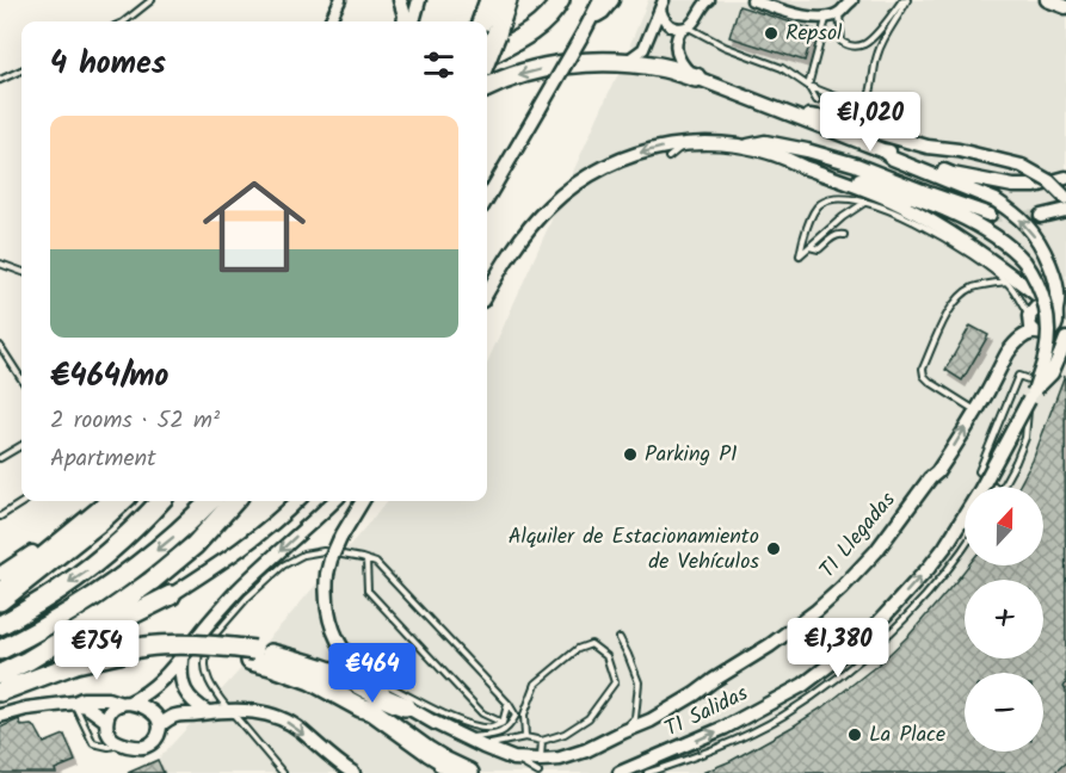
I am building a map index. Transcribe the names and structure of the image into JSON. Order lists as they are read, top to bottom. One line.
{"streets":{"street":["T1 Llegadas","T1 Salidas"]},"one_way":["T1 Llegadas","T1 Salidas"],"places":["Repsol","Parking P1","Alquiler de Estacionamiento de Vehículos","La Place"],"north":"top","page":{"heading":"4 homes","price":["€1,020","€1,380","€754","€464"],"list":[{"name":"€464/mo","note":"2 rooms · 52 m² · Apartment"}],"map_buttons":["+","−"]}}
